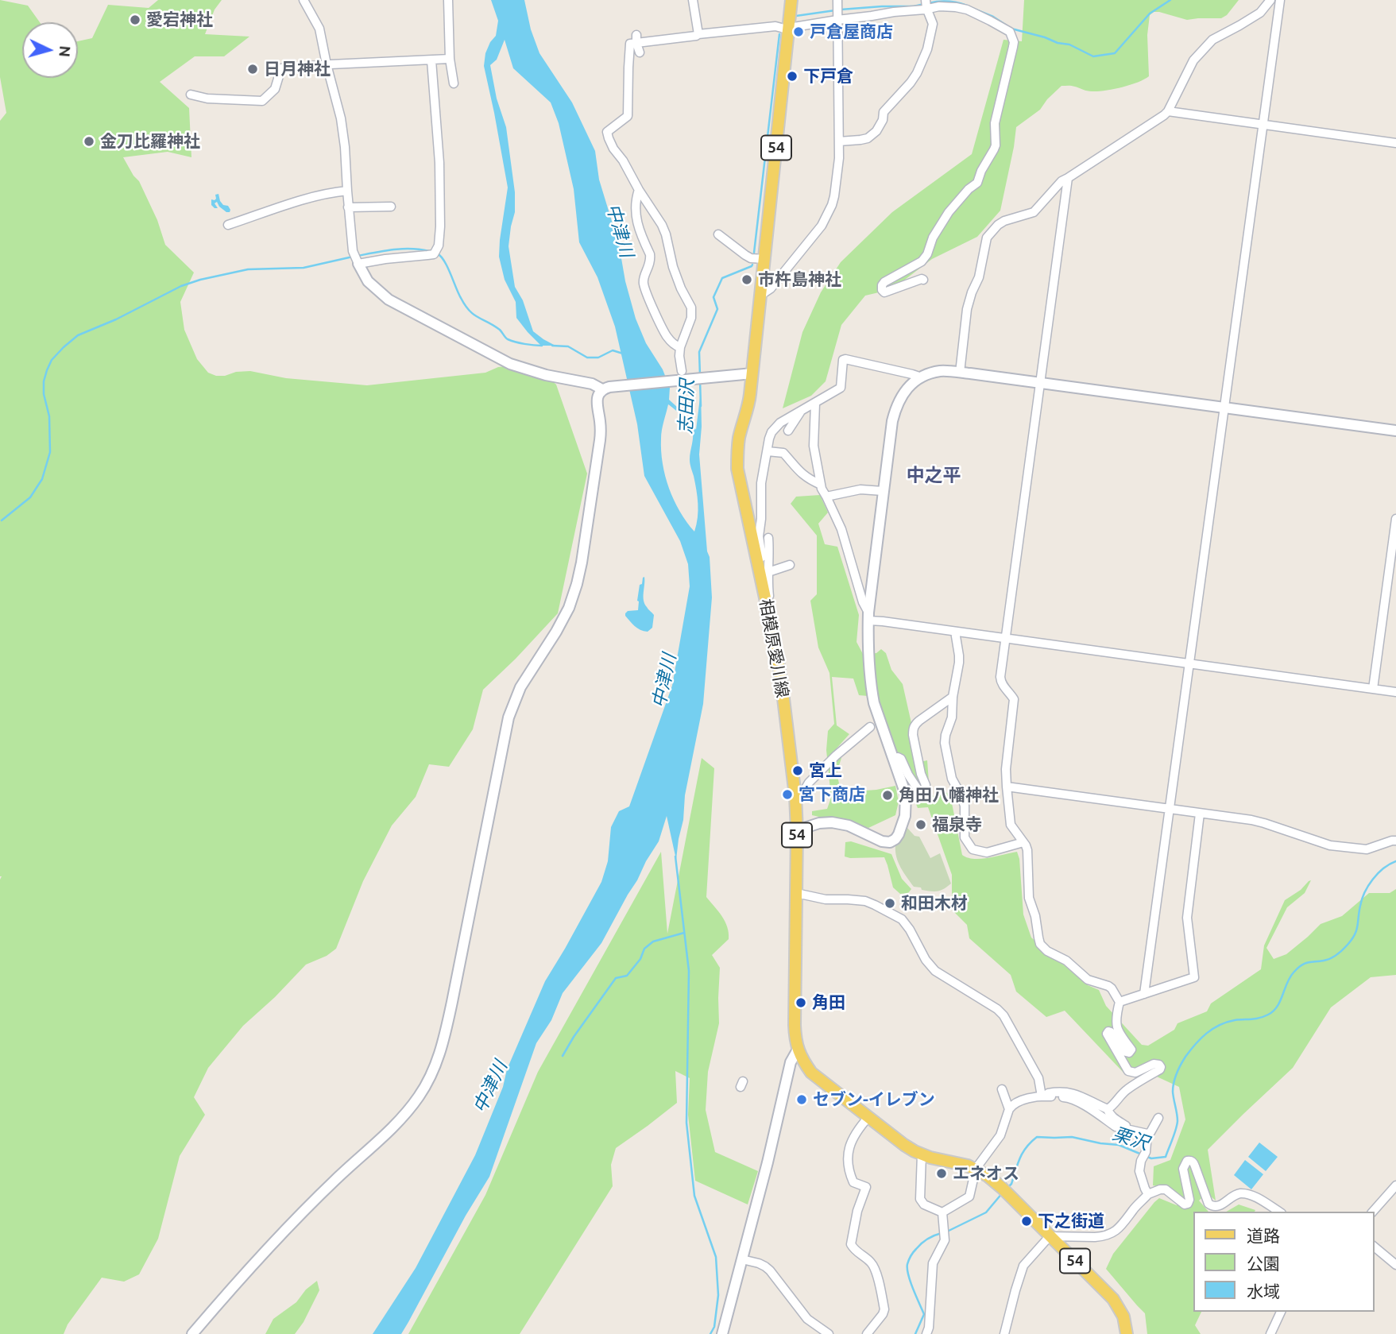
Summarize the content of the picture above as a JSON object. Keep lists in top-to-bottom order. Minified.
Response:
{"streets":{"main road":["54","相模原愛川線"]},"districts":["中之平"],"water":["中津川","志田沢","栗沢"],"places":["愛宕神社","戸倉屋商店","日月神社","下戸倉","金刀比羅神社","市杵島神社","宮上","宮下商店","角田八幡神社","福泉寺","和田木材","角田","セブン-イレブン","エネオス","下之街道"],"legend":["道路","公園","水域"],"north":"right"}
